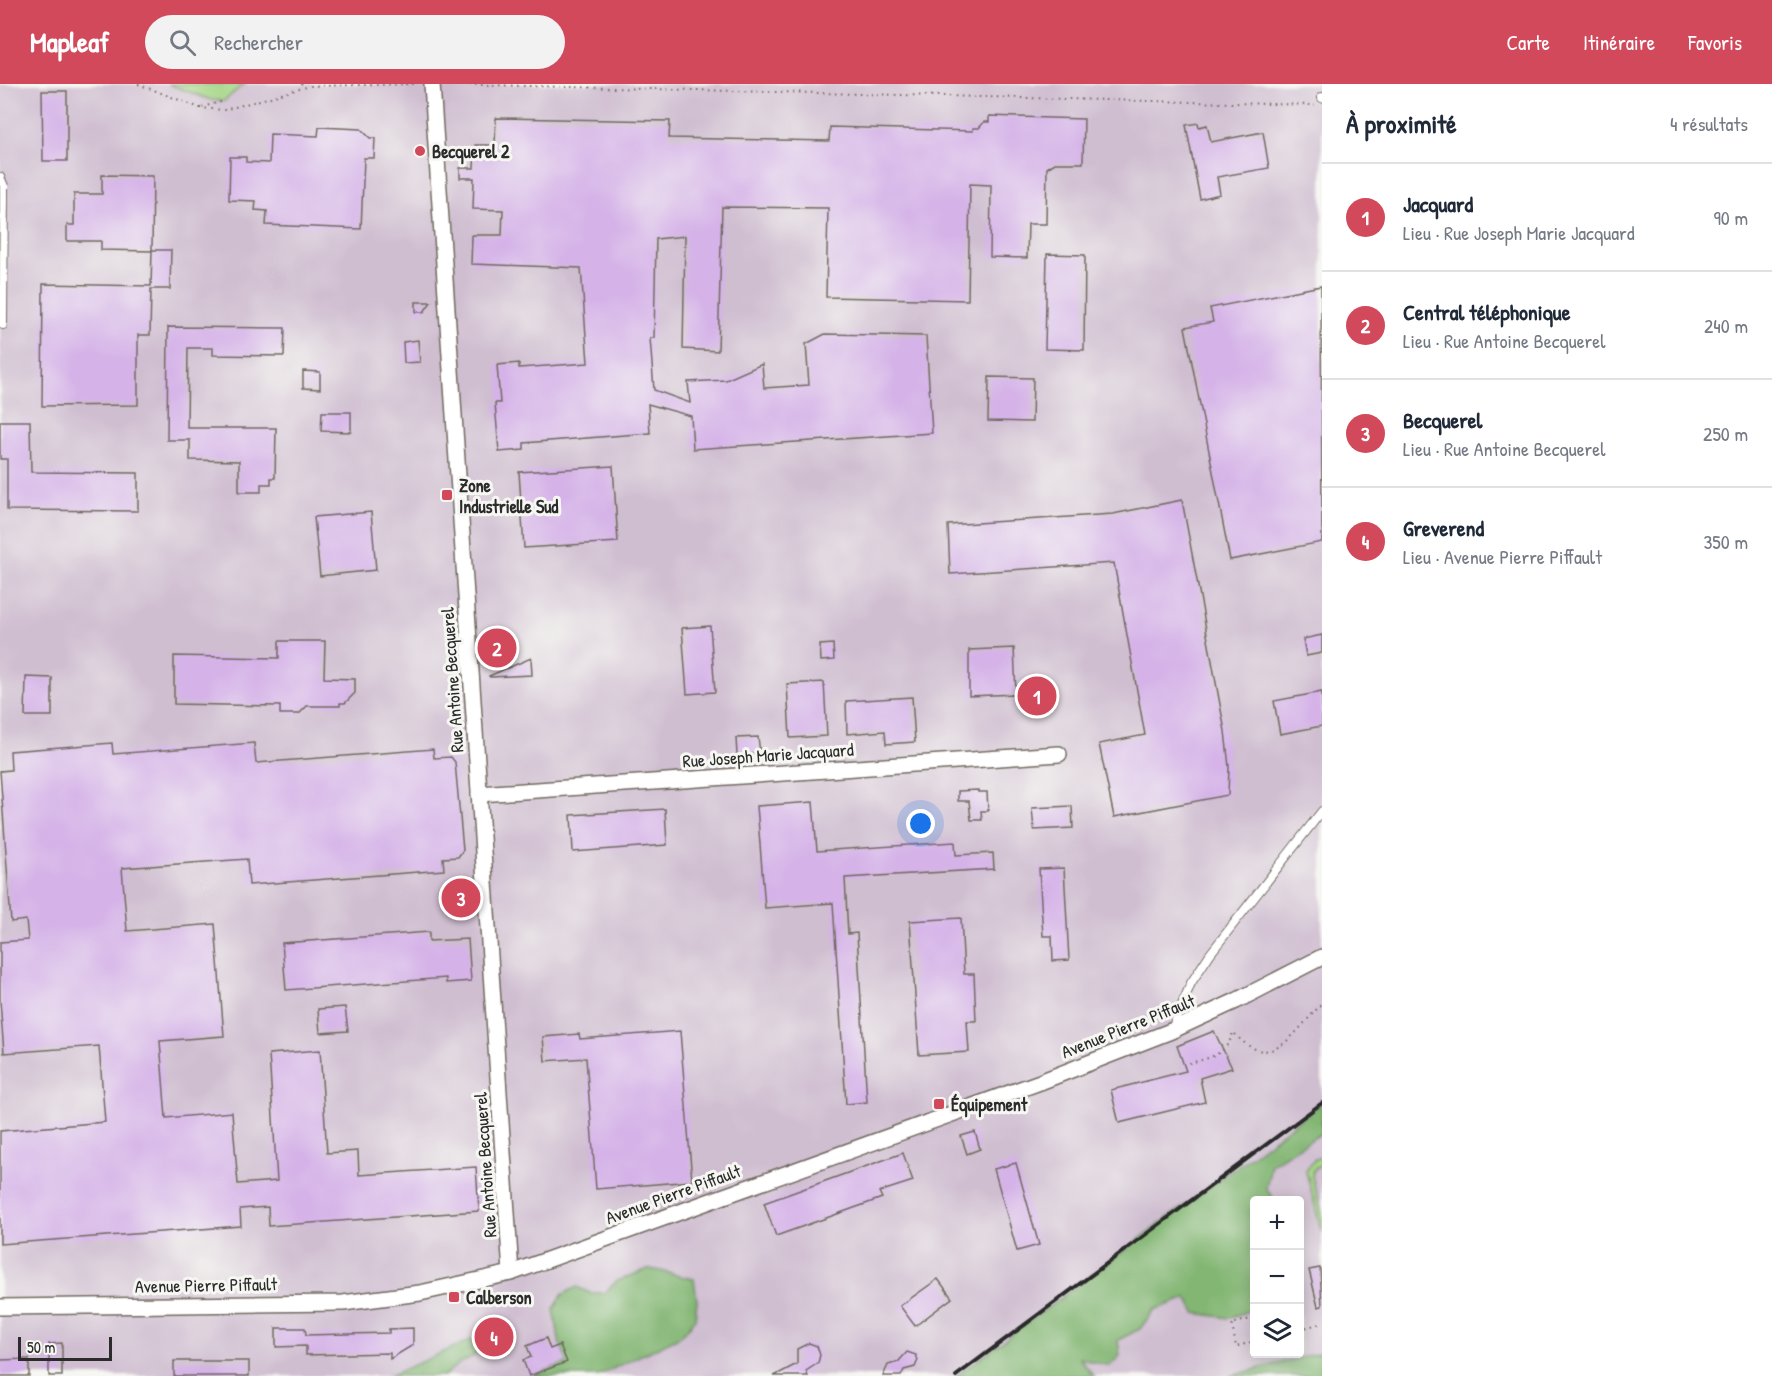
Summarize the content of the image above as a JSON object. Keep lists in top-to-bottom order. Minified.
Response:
{"streets":{"street":["Rue Antoine Becquerel","Rue Joseph Marie Jacquard","Avenue Pierre Piffault"]},"crossings":[["Rue Antoine Becquerel","Rue Joseph Marie Jacquard"],["Rue Antoine Becquerel","Avenue Pierre Piffault"]],"places":{"other":["Becquerel 2"],"transit":["Zone Industrielle Sud","Équipement","Calberson"]},"scale_bar":"50 m","page":{"header":"Mapleaf","search":"Rechercher","nav":["Carte","Itinéraire","Favoris"],"heading":["À proximité","4 résultats"],"list":[{"mark":"1","name":"Jacquard","note":"Lieu · Rue Joseph Marie Jacquard","value":"90 m"},{"mark":"2","name":"Central téléphonique","note":"Lieu · Rue Antoine Becquerel","value":"240 m"},{"mark":"3","name":"Becquerel","note":"Lieu · Rue Antoine Becquerel","value":"250 m"},{"mark":"4","name":"Greverend","note":"Lieu · Avenue Pierre Piffault","value":"350 m"}],"pins":["2","1","3","4"],"map_buttons":["+","−"],"scale":"50 m"}}
